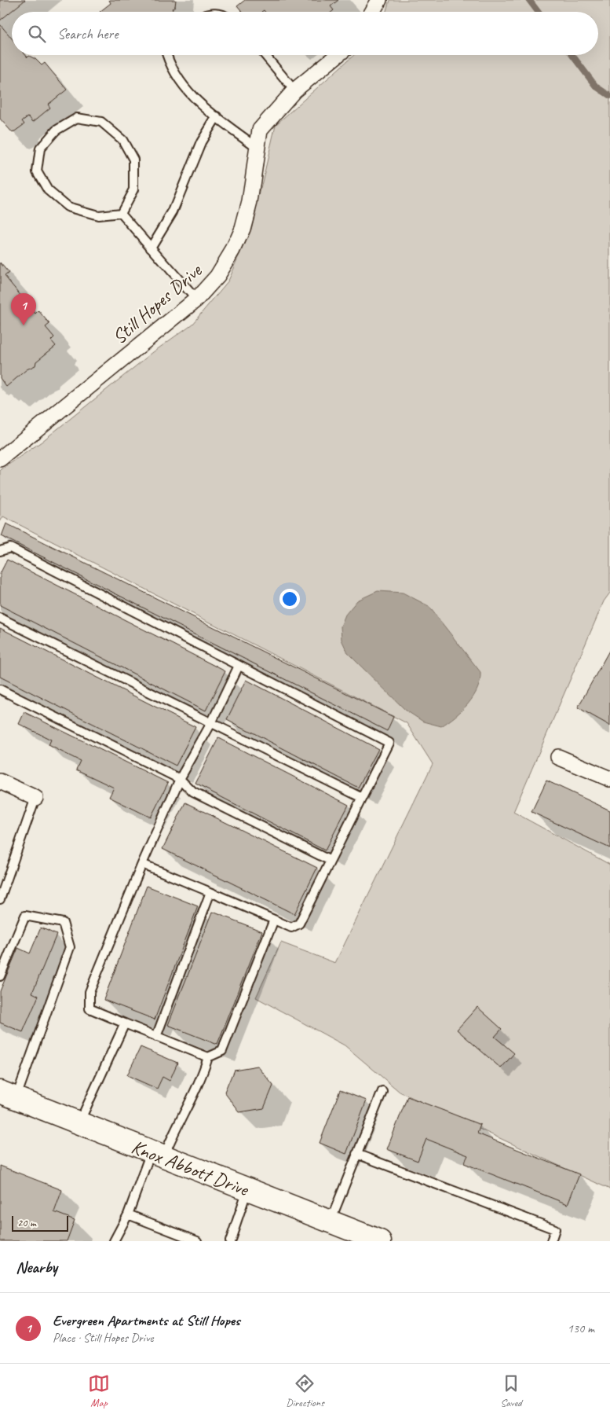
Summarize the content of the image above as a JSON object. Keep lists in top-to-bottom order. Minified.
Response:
{"streets":{"main road":["Knox Abbott Drive"],"street":["Still Hopes Drive"]},"scale_bar":"20 m","page":{"search":"Search here","pins":"1","scale":"20 m","heading":"Nearby","list":[{"mark":"1","name":"Evergreen Apartments at Still Hopes","note":"Place · Still Hopes Drive","value":"130 m"}],"nav":["Map","Directions","Saved"]}}
